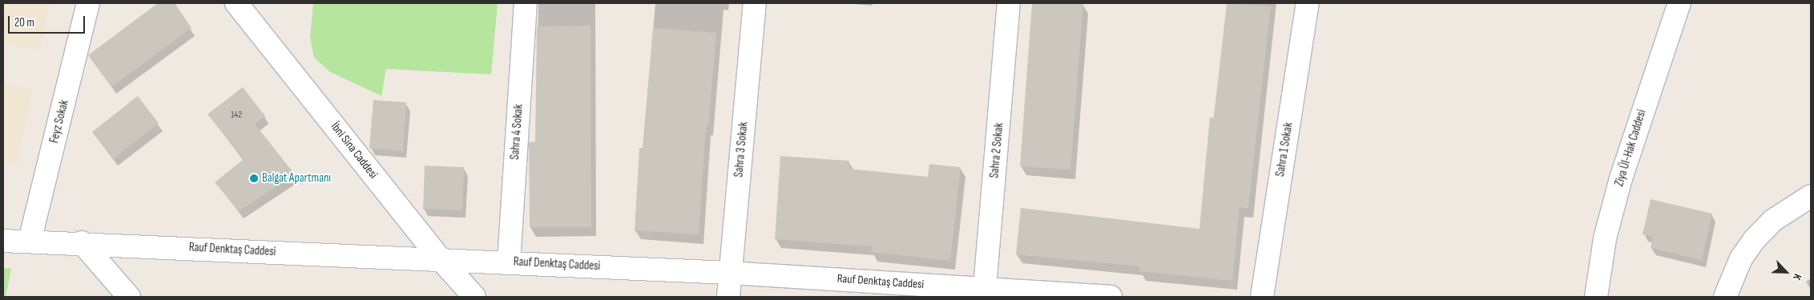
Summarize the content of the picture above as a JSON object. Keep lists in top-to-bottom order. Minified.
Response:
{"streets":{"street":["Feyz Sokak","Sahra 4 Sokak","Ziya Ül-Hak Caddesi","Sahra 3 Sokak","Sahra 1 Sokak","İbni Sina Caddesi","Sahra 2 Sokak","Rauf Denktaş Caddesi"]},"crossings":[["Feyz Sokak","Rauf Denktaş Caddesi"],["Sahra 4 Sokak","Rauf Denktaş Caddesi"],["Sahra 3 Sokak","Rauf Denktaş Caddesi"],["İbni Sina Caddesi","Rauf Denktaş Caddesi"],["Sahra 2 Sokak","Rauf Denktaş Caddesi"]],"places":["Balgat Apartmanı"],"house_numbers":["142"],"scale_bar":"20 m","north":"bottom right"}
